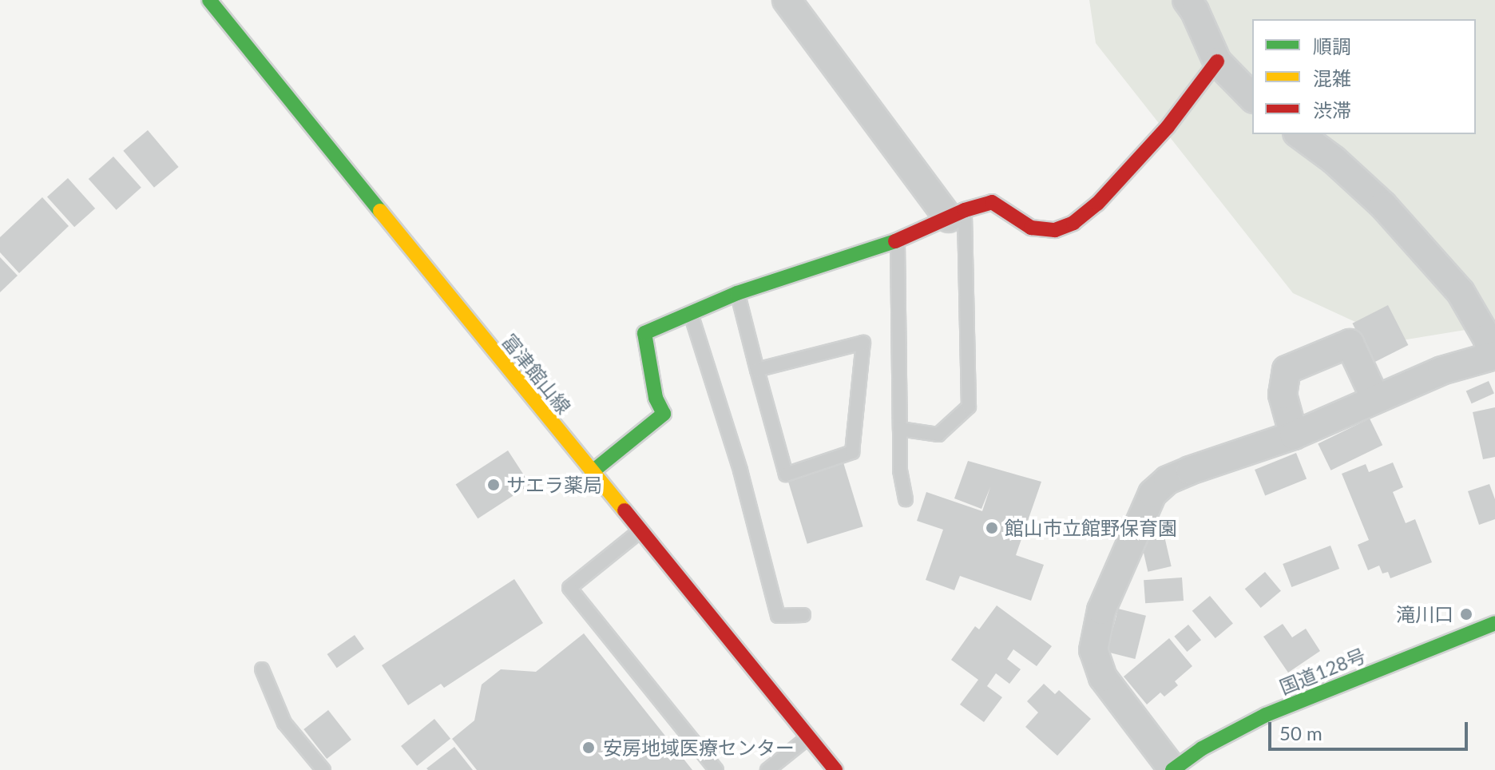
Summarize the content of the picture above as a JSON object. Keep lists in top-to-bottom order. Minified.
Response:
{"streets":{"main road":["富津館山線","国道128号"]},"places":["サエラ薬局","館山市立館野保育園","滝川口","安房地域医療センター"],"legend":["順調","混雑","渋滞"],"scale_bar":"50 m"}
